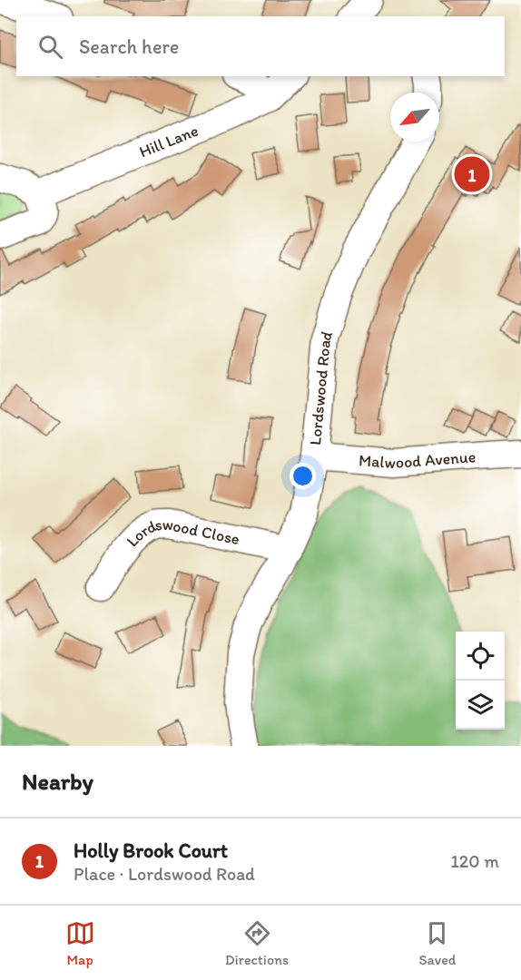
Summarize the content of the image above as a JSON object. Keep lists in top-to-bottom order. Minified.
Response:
{"streets":{"street":["Hill Lane","Lordswood Road","Malwood Avenue","Lordswood Close"]},"crossings":[["Lordswood Road","Malwood Avenue"],["Lordswood Road","Lordswood Close"]],"north":"bottom left","page":{"search":"Search here","pins":"1","heading":"Nearby","list":[{"mark":"1","name":"Holly Brook Court","note":"Place · Lordswood Road","value":"120 m"}],"nav":["Map","Directions","Saved"]}}
